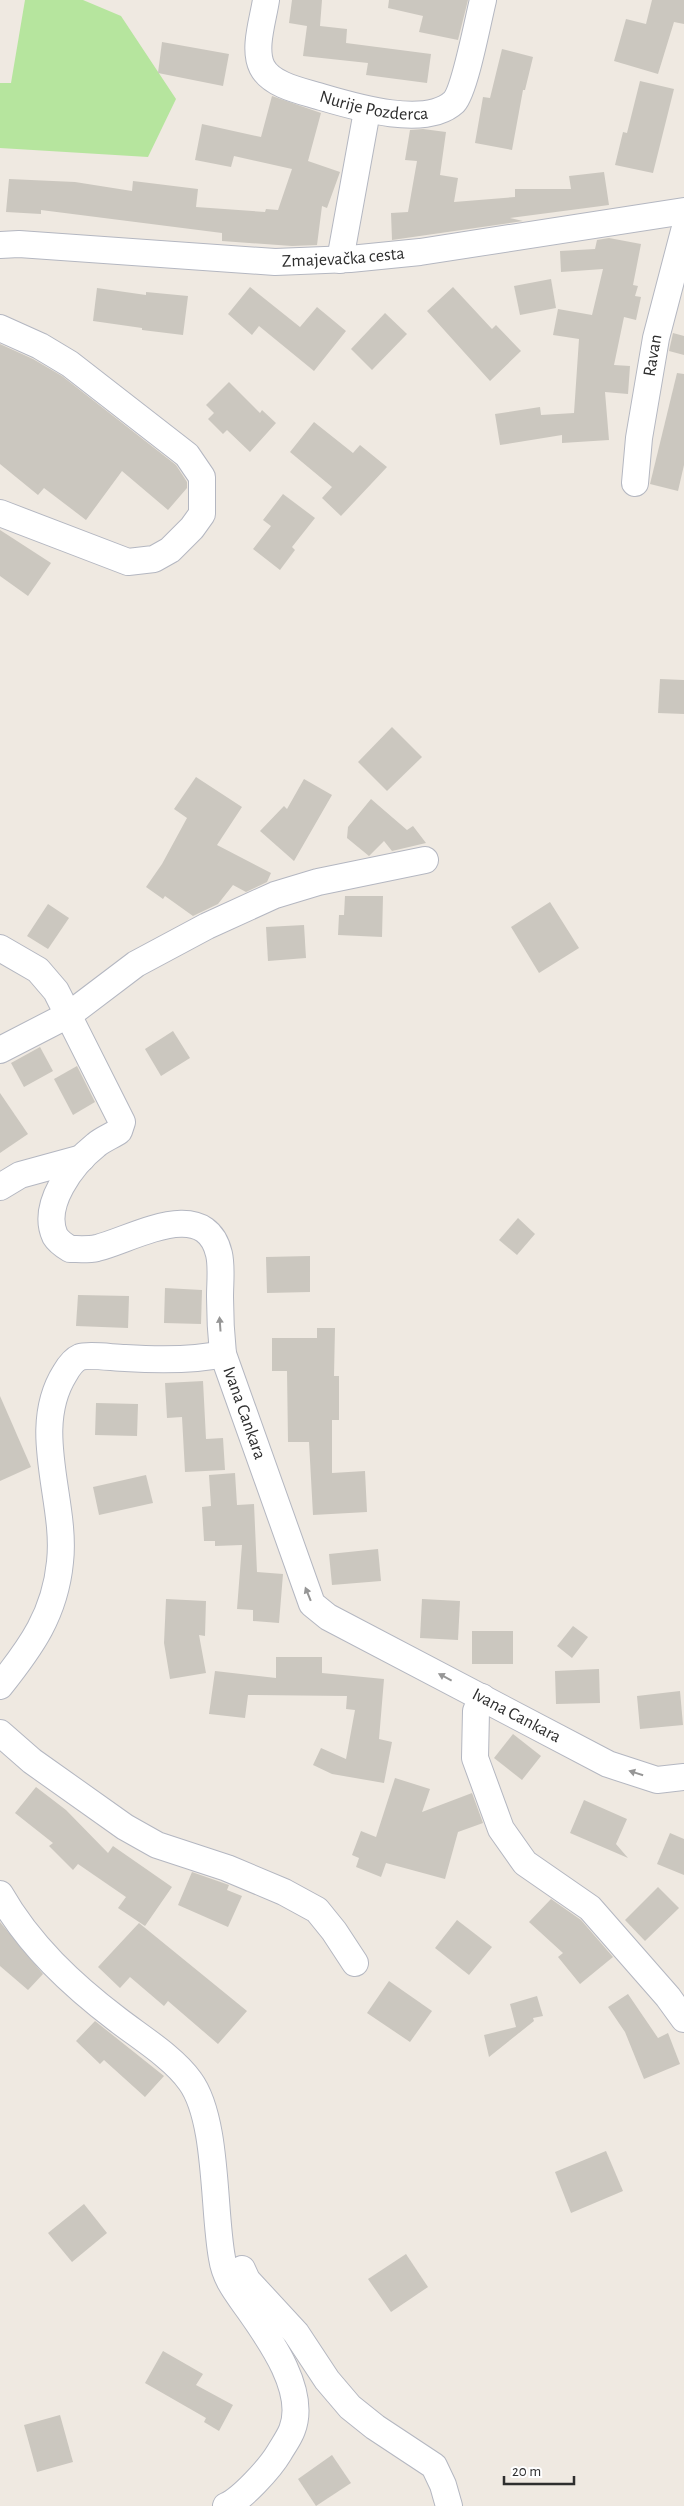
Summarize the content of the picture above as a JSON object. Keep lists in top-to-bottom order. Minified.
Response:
{"streets":{"street":["Nurije Pozderca","Zmajevačka cesta","Ravan","Ivana Cankara"]},"scale_bar":"20 m"}
